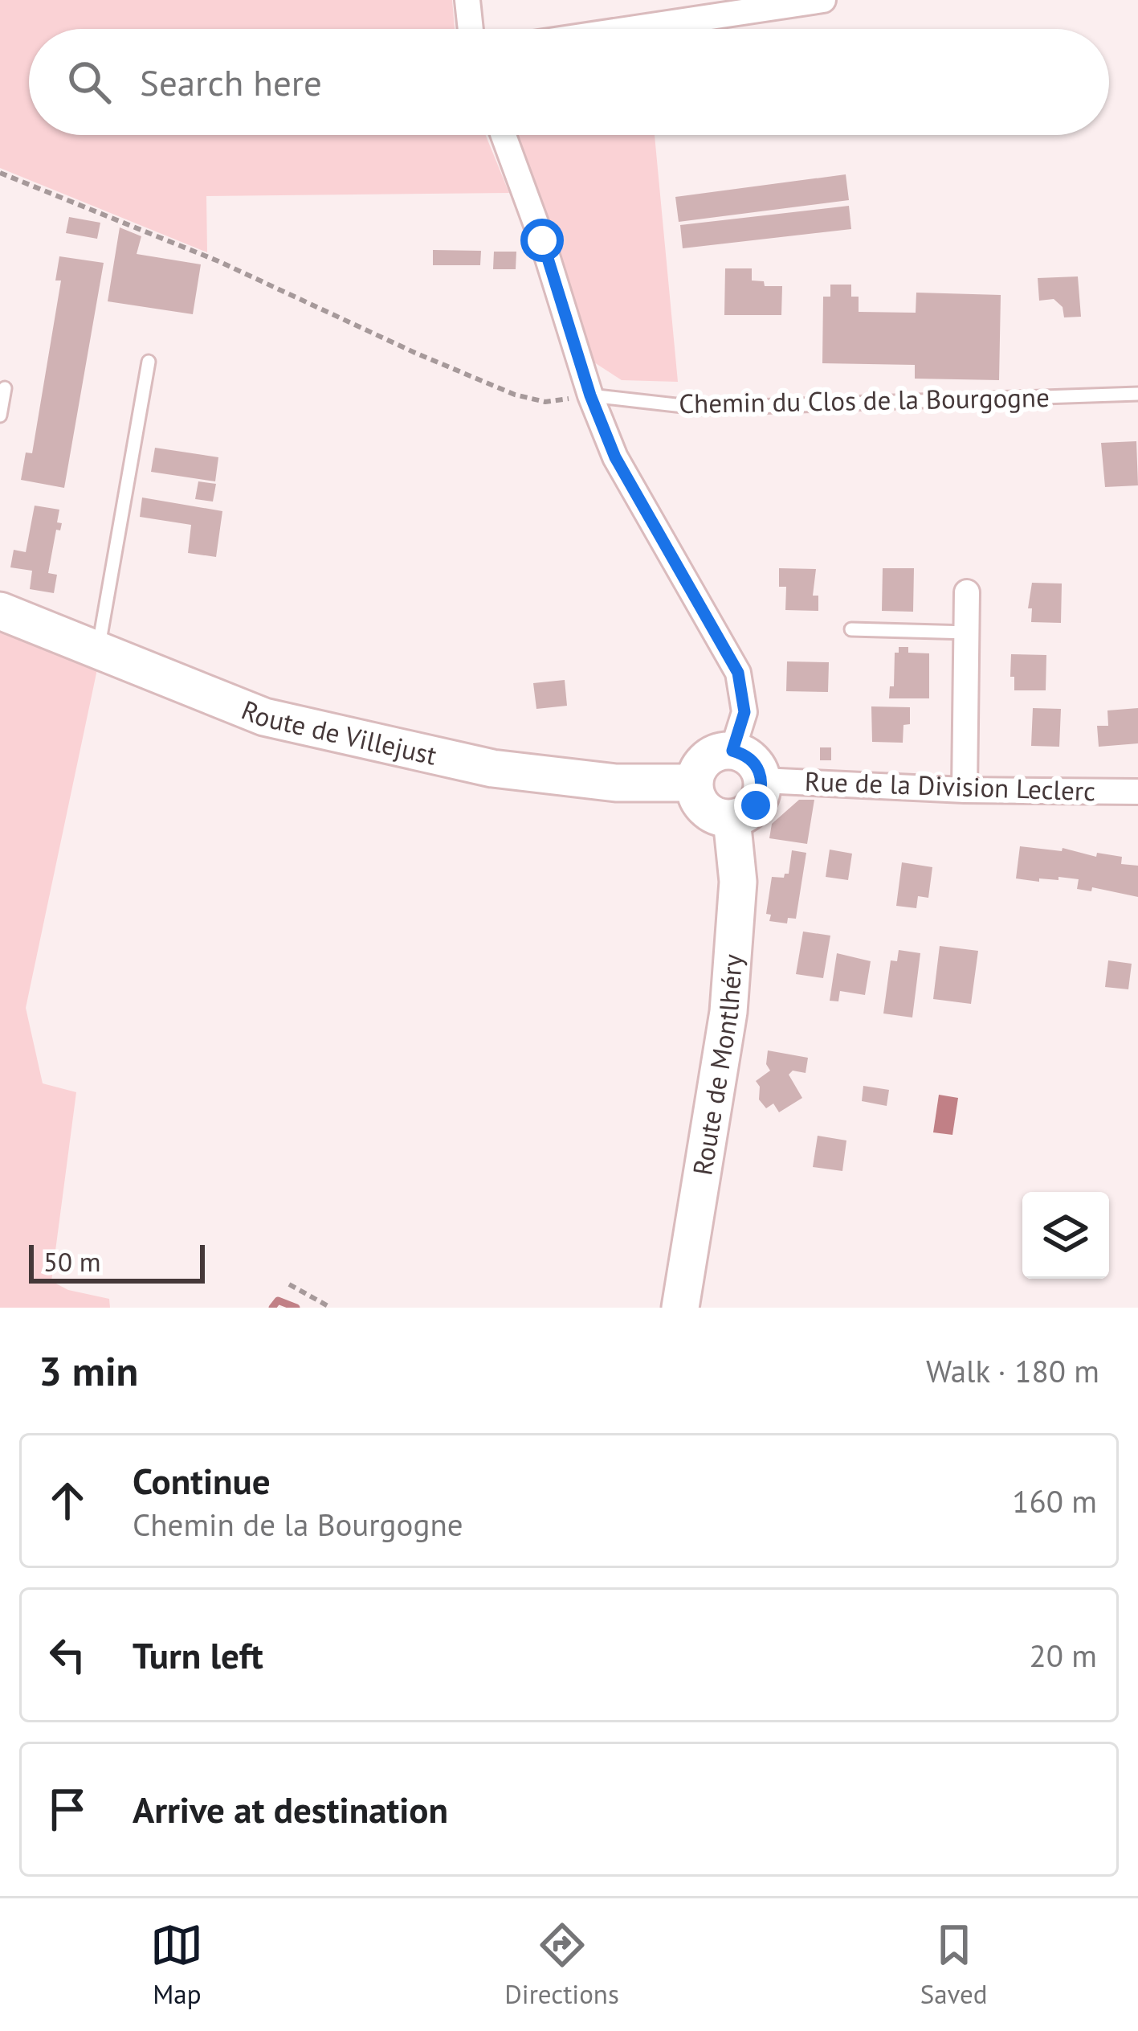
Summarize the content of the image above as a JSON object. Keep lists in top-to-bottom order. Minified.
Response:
{"streets":{"main road":["Route de Villejust","Route de Montlhéry"],"street":["Rue de la Division Leclerc"],"lane":["Chemin du Clos de la Bourgogne"]},"crossings":[["Route de Villejust","Rue de la Division Leclerc"],["Route de Villejust","Route de Montlhéry"],["Rue de la Division Leclerc","Route de Montlhéry"]],"scale_bar":"50 m","page":{"search":"Search here","scale":"50 m","heading":["3 min","Walk · 180 m"],"list":[["Continue","Chemin de la Bourgogne","160 m"],["Turn left","20 m"],"Arrive at destination"],"nav":["Map","Directions","Saved"]}}
